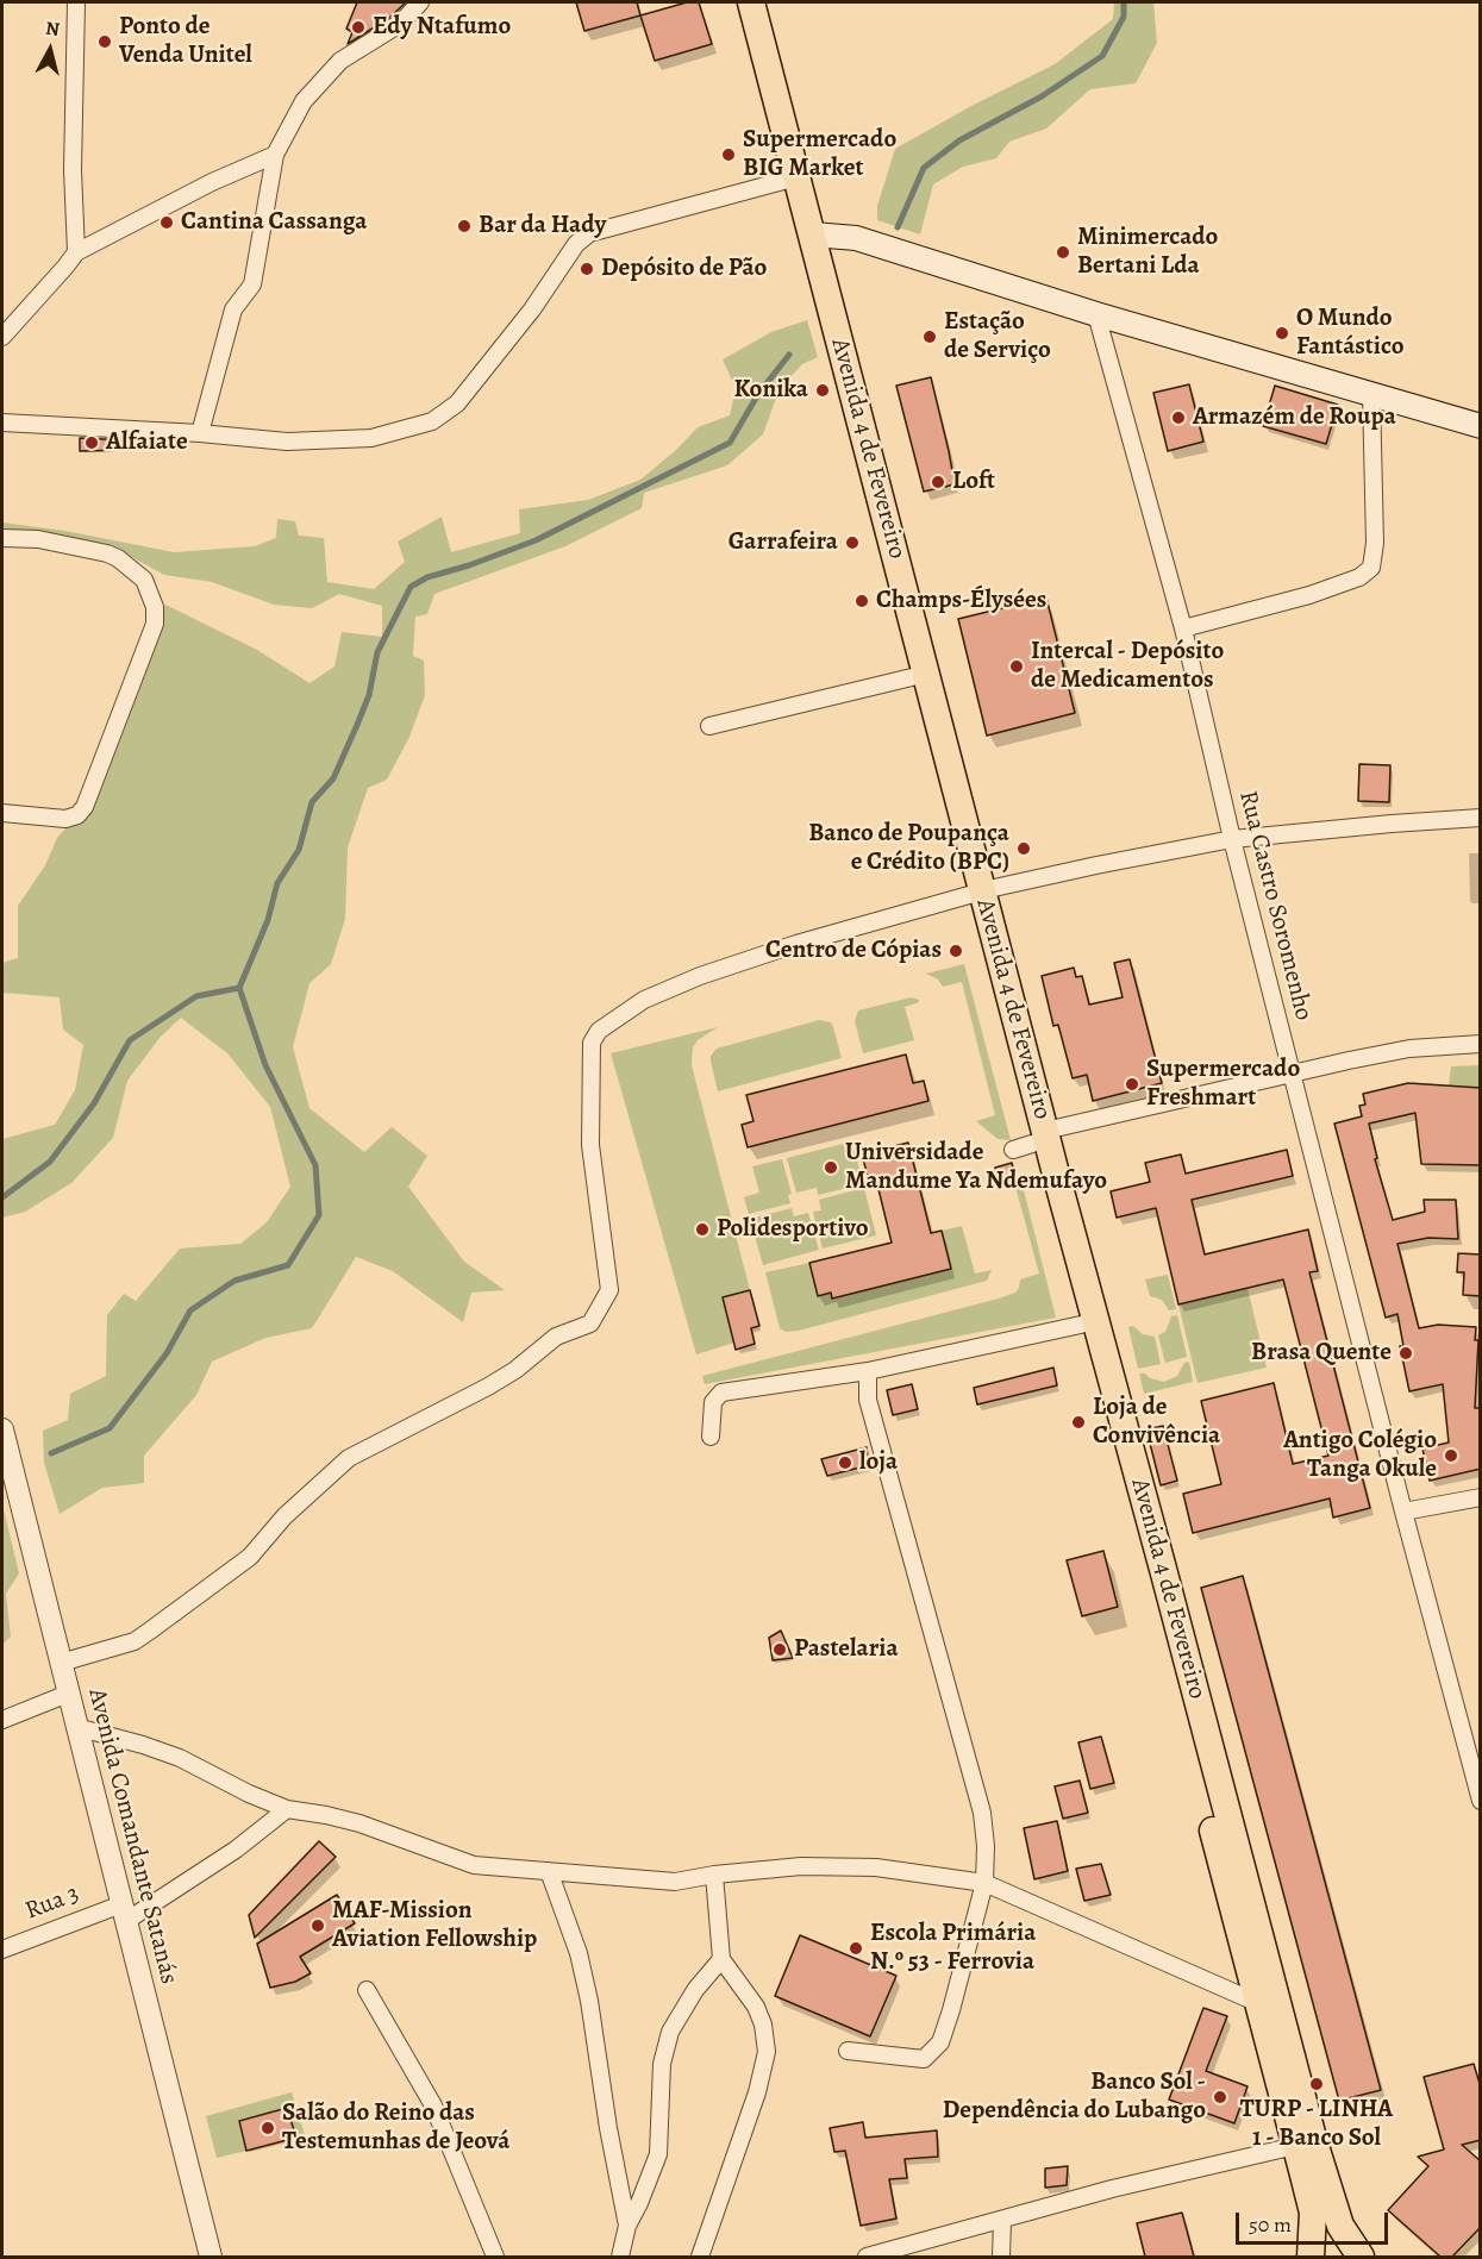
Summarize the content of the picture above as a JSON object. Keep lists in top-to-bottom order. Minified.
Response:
{"streets":{"main road":["Avenida 4 de Fevereiro"],"street":["Rua Castro Soromenho","Avenida Comandante Satanás","Rua 3"]},"crossings":[["Avenida Comandante Satanás","Rua 3"]],"places":["Edy Ntafumo","Ponto de Venda Unitel","Supermercado BIG Market","Cantina Cassanga","Bar da Hady","Minimercado Bertani Lda","Depósito de Pão","O Mundo Fantástico","Estação de Serviço","Konika","Armazém de Roupa","Alfaiate","Loft","Garrafeira","Champs-Élysées","Intercal - Depósito de Medicamentos","Banco de Poupança e Crédito (BPC)","Centro de Cópias","Supermercado Freshmart","Universidade Mandume Ya Ndemufayo","Polidesportivo","Brasa Quente","Loja de Convivência","Antigo Colégio Tanga Okule","loja","Pastelaria","MAF-Mission Aviation Fellowship","Escola Primária N.º 53 - Ferrovia","TURP - LINHA 1 - Banco Sol","Banco Sol - Dependência do Lubango","Salão do Reino das Testemunhas de Jeová"],"scale_bar":"50 m","north":"top"}
